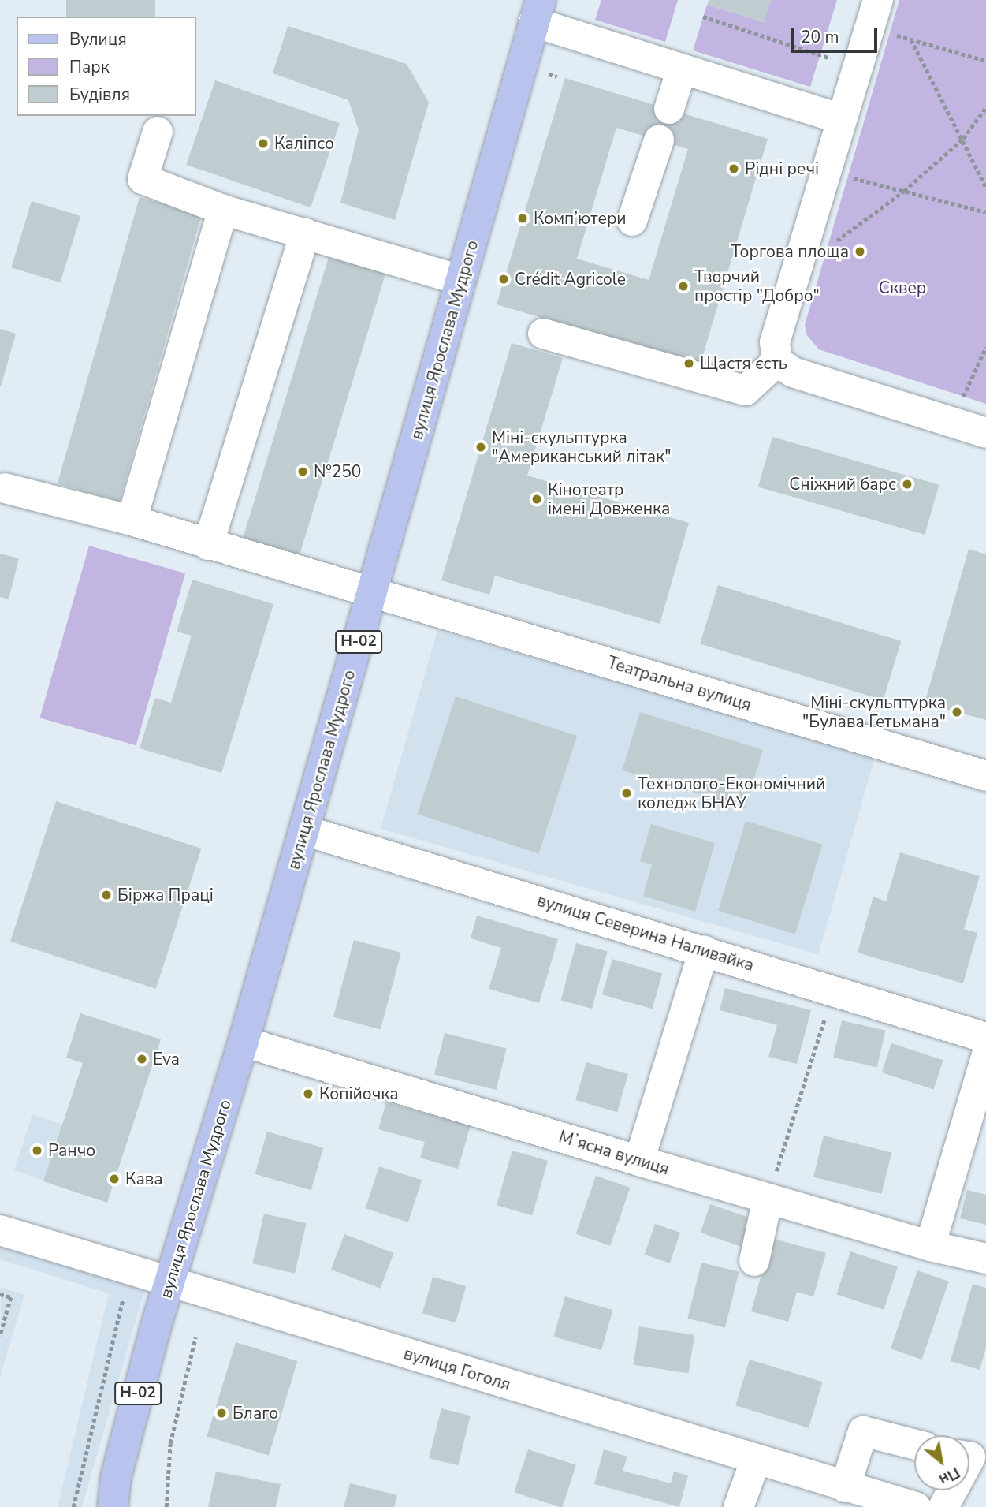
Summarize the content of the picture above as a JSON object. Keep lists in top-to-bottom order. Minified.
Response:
{"streets":{"main road":["вулиця Ярослава Мудрого","Н-02"],"street":["Театральна вулиця","вулиця Северина Наливайка","Мʼясна вулиця","вулиця Гоголя"]},"crossings":[["вулиця Ярослава Мудрого","Театральна вулиця"],["вулиця Ярослава Мудрого","вулиця Северина Наливайка"],["вулиця Ярослава Мудрого","Мʼясна вулиця"],["вулиця Ярослава Мудрого","вулиця Гоголя"]],"parks":["Сквер"],"places":["Каліпсо","Рідні речі","Комп’ютери","Торгова площа","Crédit Agricole","Творчий простір \"Добро\"","Щастя єсть","Міні-скульптурка \"Американський літак\"","№250","Сніжний барс","Кінотеатр імені Довженка","Міні-скульптурка \"Булава Гетьмана\"","Технолого-Економічний коледж БНАУ","Біржа Праці","Eva","Копійочка","Ранчо","Кава","Благо"],"legend":["Вулиця","Парк","Будівля"],"scale_bar":"20 m","north":"bottom right"}
